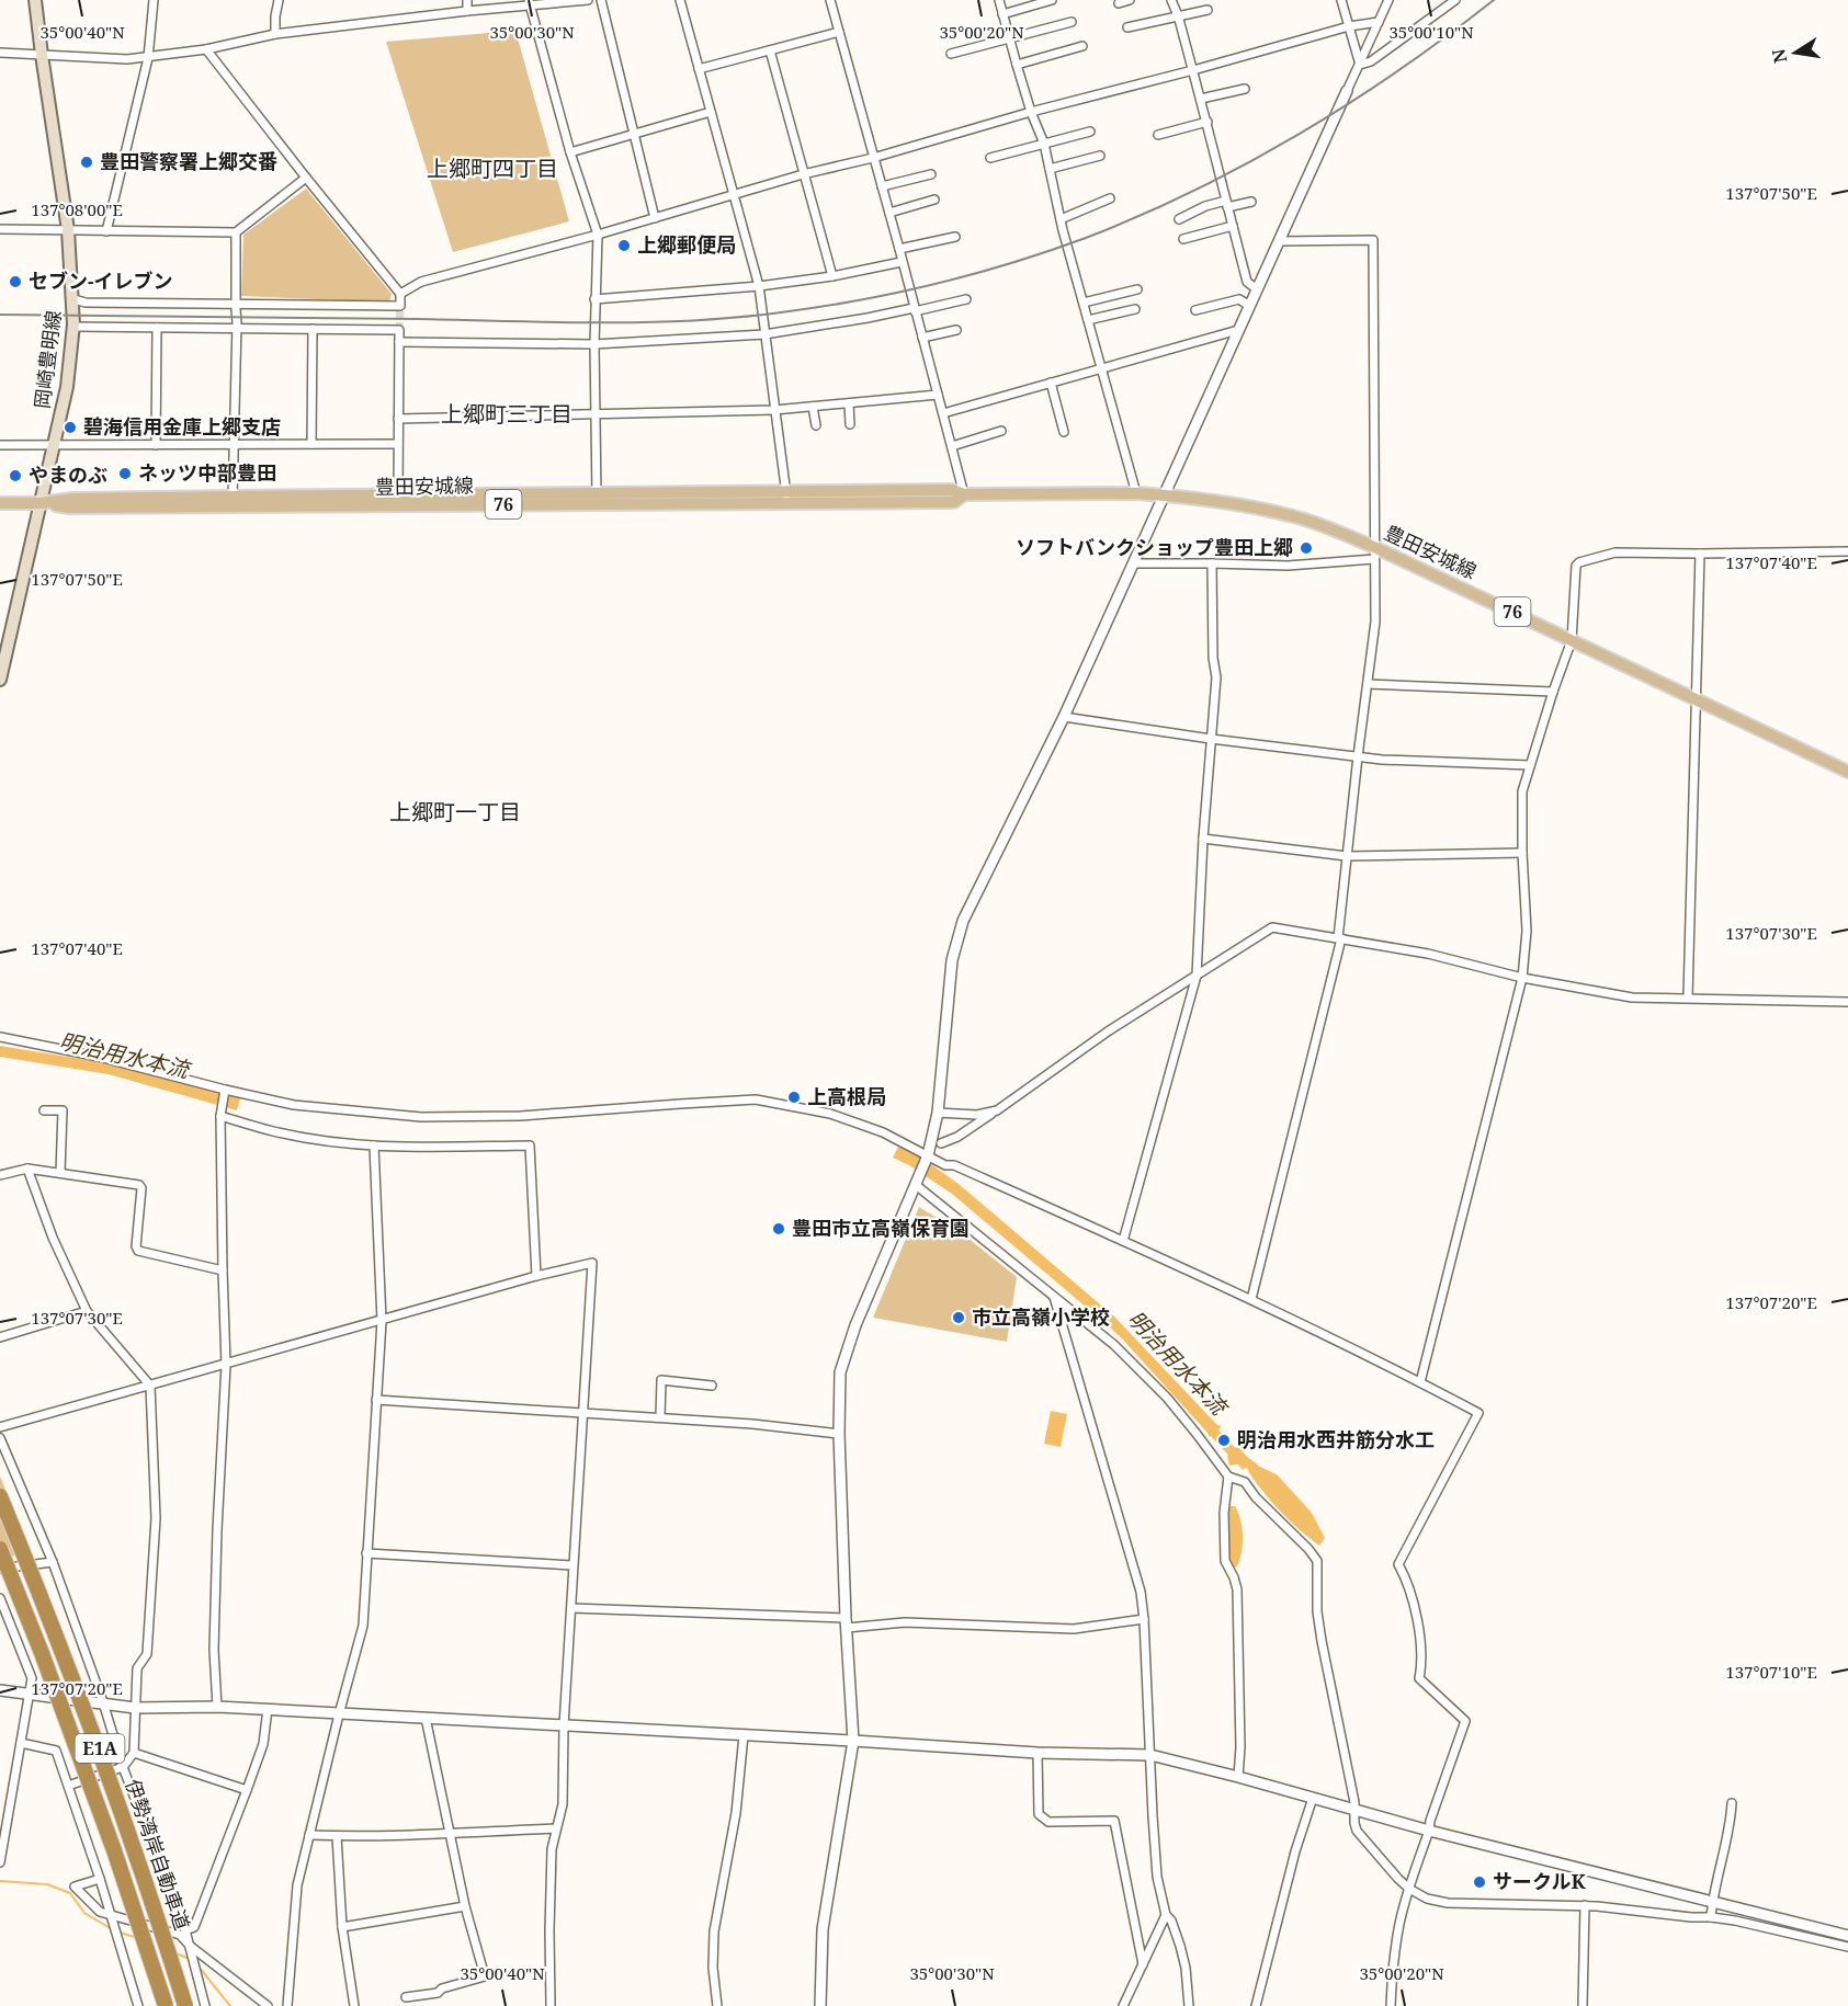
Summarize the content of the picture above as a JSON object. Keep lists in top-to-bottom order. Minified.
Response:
{"streets":{"highway":["E1A","伊勢湾岸自動車道"],"main road":["岡崎豊明線","豊田安城線","76"]},"crossings":[["岡崎豊明線","豊田安城線"]],"districts":["上郷町四丁目","上郷町三丁目","上郷町一丁目"],"water":["明治用水本流"],"places":["豊田警察署上郷交番","上郷郵便局","セブン-イレブン","碧海信用金庫上郷支店","ネッツ中部豊田","やまのぶ","ソフトバンクショップ豊田上郷","上高根局","豊田市立高嶺保育園","市立高嶺小学校","明治用水西井筋分水工","サークルK"],"north":"left","coordinates":["35°00'40\"N","35°00'30\"N","35°00'20\"N","35°00'10\"N","137°07'50\"E","137°08'00\"E","137°07'40\"E","137°07'30\"E","137°07'20\"E","137°07'10\"E"]}
